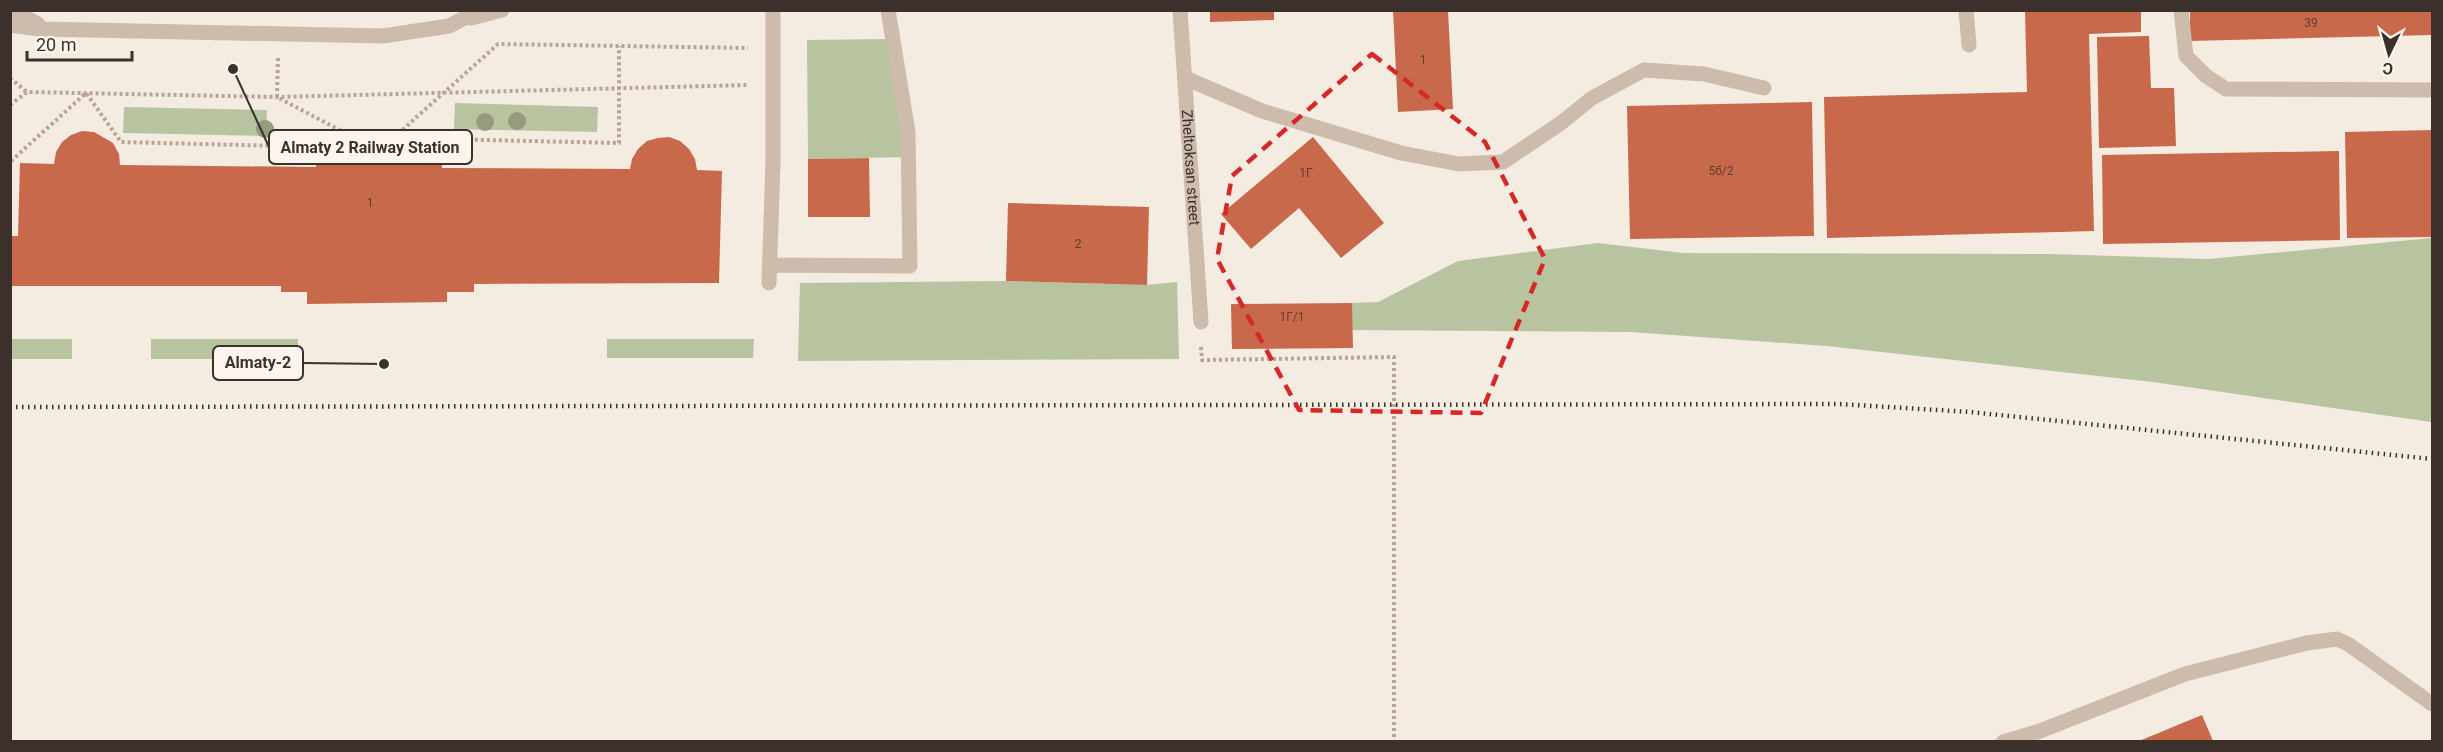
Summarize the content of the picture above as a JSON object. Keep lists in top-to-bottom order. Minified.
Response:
{"streets":{"street":["Zheltoksan street"]},"places":["Almaty 2 Railway Station","Almaty-2"],"house_numbers":["39","1","5б/2","1Г","1","2","1Г/1"],"scale_bar":"20 m","north":"bottom"}
